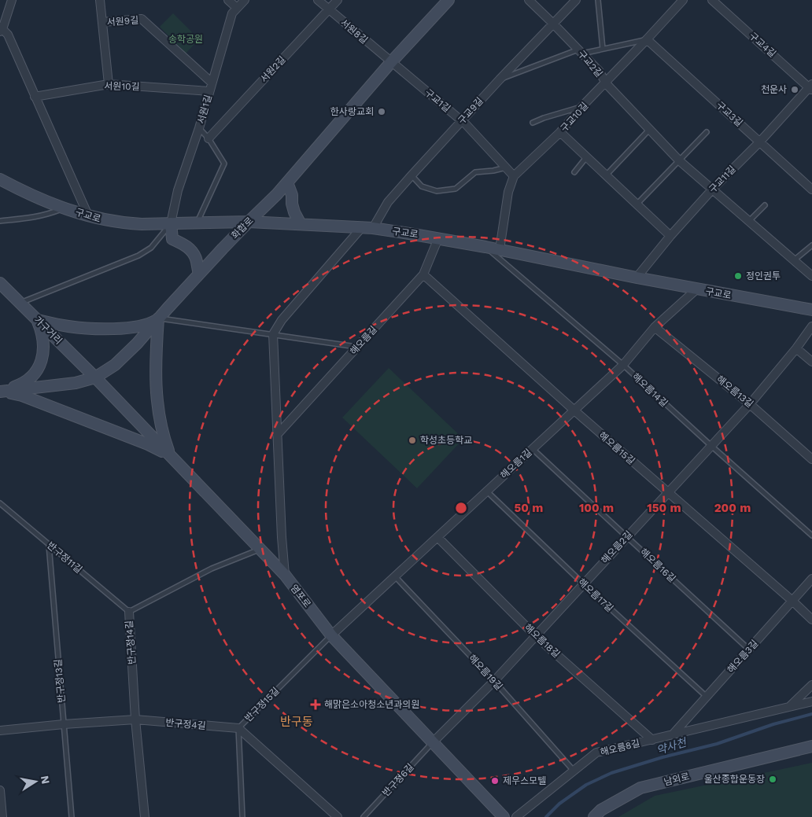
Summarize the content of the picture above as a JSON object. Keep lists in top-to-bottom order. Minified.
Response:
{"streets":{"main road":["구교로","화합로","가구거리","염포로","남외로"],"street":["서원9길","서원8길","구교4길","구교2길","서원2길","서원10길","구교1길","서원1길","구교9길","구교3길","구교10길","구교11길","해오름길","해오름13길","해오름15길","해오름1길","해오름2길","해오름18길","반구정14길","해오름3길","반구정4길","해오름8길"],"lane":["해오름14길","반구정11길","해오름16길","해오름17길","해오름19길","반구정13길","반구정15길","반구정6길"]},"crossings":[["서원9길","서원1길"],["서원8길","서원2길"],["서원8길","구교1길"],["서원8길","화합로"],["구교4길","구교11길"],["구교2길","구교9길"],["구교2길","구교10길"],["구교2길","구교11길"],["서원10길","서원1길"],["구교1길","구교9길"],["구교1길","구교10길"],["구교1길","화합로"],["서원1길","구교로"],["구교9길","구교로"],["구교3길","구교10길"],["구교3길","구교11길"],["구교10길","구교로"],["구교11길","구교로"],["구교로","화합로"],["구교로","해오름길"],["구교로","해오름14길"],["구교로","해오름1길"],["화합로","가구거리"],["화합로","염포로"],["가구거리","염포로"],["해오름길","해오름15길"],["해오름14길","해오름1길"],["해오름14길","해오름2길"],["해오름13길","해오름1길"],["해오름13길","해오름2길"],["해오름15길","해오름1길"],["해오름15길","해오름2길"],["해오름15길","해오름3길"],["해오름1길","해오름16길"],["해오름1길","해오름17길"],["해오름1길","염포로"],["해오름1길","해오름18길"],["해오름1길","해오름19길"],["해오름1길","반구정15길"],["해오름2길","해오름16길"],["해오름2길","해오름17길"],["해오름2길","염포로"],["해오름2길","해오름18길"],["해오름2길","해오름19길"],["해오름2길","반구정6길"],["반구정11길","반구정14길"],["반구정11길","반구정13길"],["해오름16길","해오름3길"],["해오름17길","해오름3길"],["염포로","반구정14길"],["염포로","반구정15길"],["염포로","반구정6길"],["해오름18길","해오름8길"],["반구정14길","반구정4길"],["해오름3길","해오름8길"],["해오름19길","해오름8길"],["반구정13길","반구정4길"],["반구정15길","반구정4길"]],"districts":["반구동"],"water":["약사천"],"parks":["송학공원"],"places":{"other":["천운사","한사랑교회","정인권투","학성초등학교","울산종합운동장","제우스모텔"],"health":["해맑은소아청소년과의원"]},"north":"right","rings":["50 m","100 m","150 m","200 m"]}
